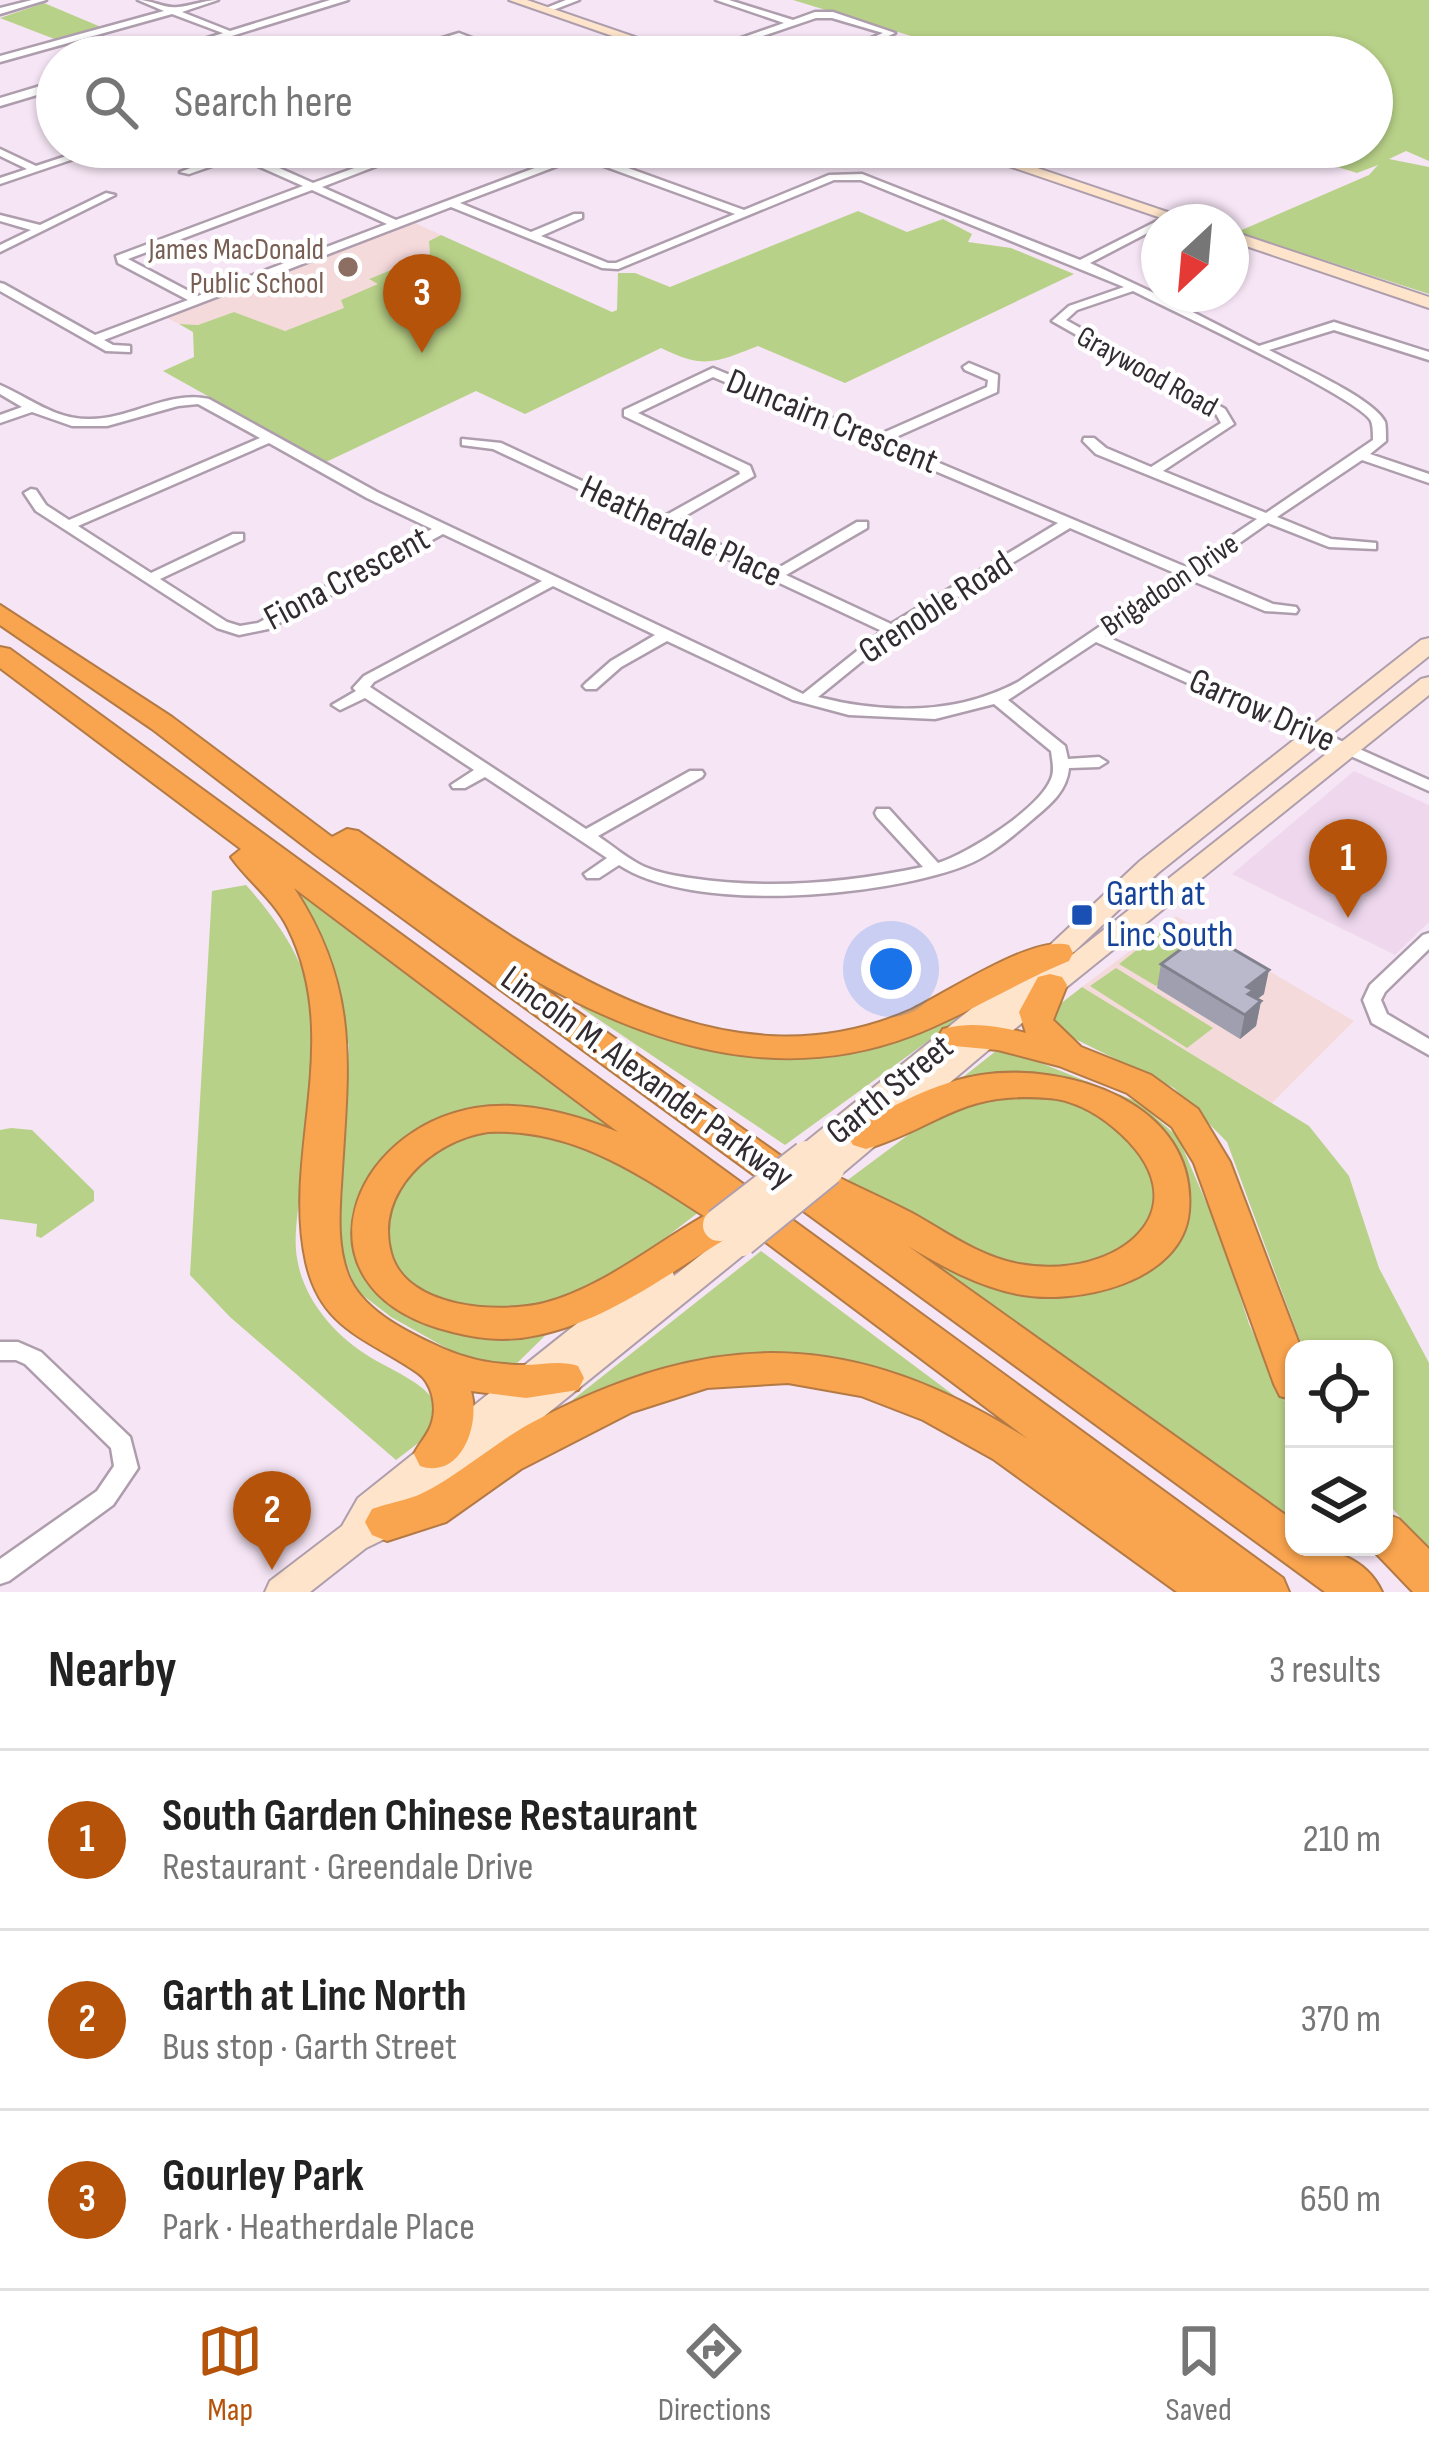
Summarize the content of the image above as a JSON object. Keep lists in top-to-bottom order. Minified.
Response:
{"streets":{"highway":["Lincoln M. Alexander Parkway"],"main road":["Garth Street"],"street":["Graywood Road","Duncairn Crescent","Heatherdale Place","Fiona Crescent","Brigadoon Drive","Grenoble Road","Garrow Drive"]},"crossings":[["Duncairn Crescent","Heatherdale Place"],["Duncairn Crescent","Brigadoon Drive"],["Duncairn Crescent","Grenoble Road"],["Heatherdale Place","Grenoble Road"],["Fiona Crescent","Brigadoon Drive"],["Brigadoon Drive","Grenoble Road"],["Brigadoon Drive","Garrow Drive"],["Garrow Drive","Garth Street"]],"places":{"other":["James MacDonald Public School"],"transit":["Garth at Linc South"]},"north":"bottom left","page":{"search":"Search here","pins":["3","1","2"],"heading":["Nearby","3 results"],"list":[{"mark":"1","name":"South Garden Chinese Restaurant","note":"Restaurant · Greendale Drive","value":"210 m"},{"mark":"2","name":"Garth at Linc North","note":"Bus stop · Garth Street","value":"370 m"},{"mark":"3","name":"Gourley Park","note":"Park · Heatherdale Place","value":"650 m"}],"nav":["Map","Directions","Saved"]}}
